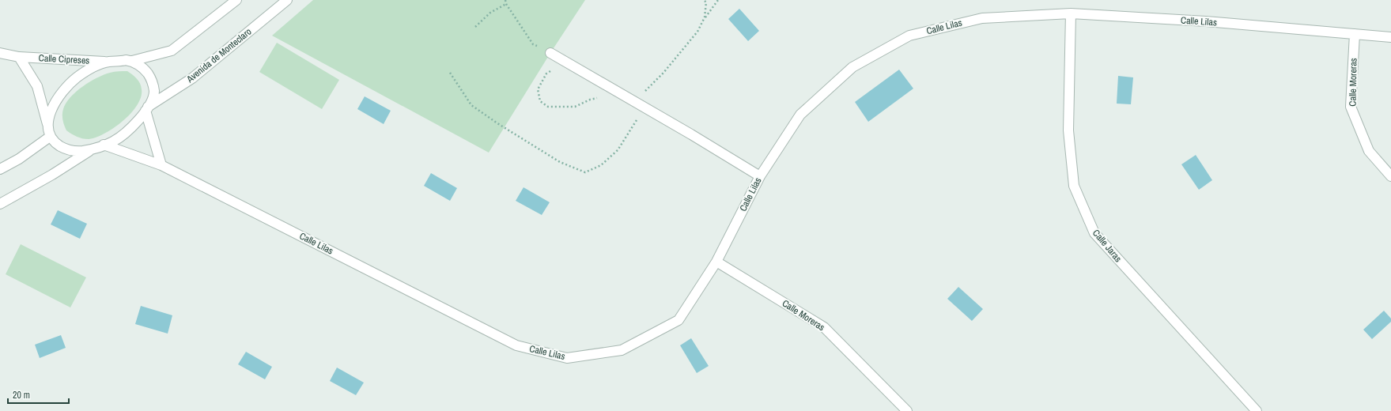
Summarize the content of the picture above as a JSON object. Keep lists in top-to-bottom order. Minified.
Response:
{"streets":{"street":["Calle Lilas","Avenida de Monteclaro","Calle Cipreses","Calle Moreras","Calle Jaras"]},"crossings":[["Calle Lilas","Avenida de Monteclaro"],["Calle Lilas","Calle Cipreses"],["Calle Lilas","Calle Moreras"],["Calle Lilas","Calle Jaras"],["Avenida de Monteclaro","Calle Cipreses"]],"scale_bar":"20 m"}
